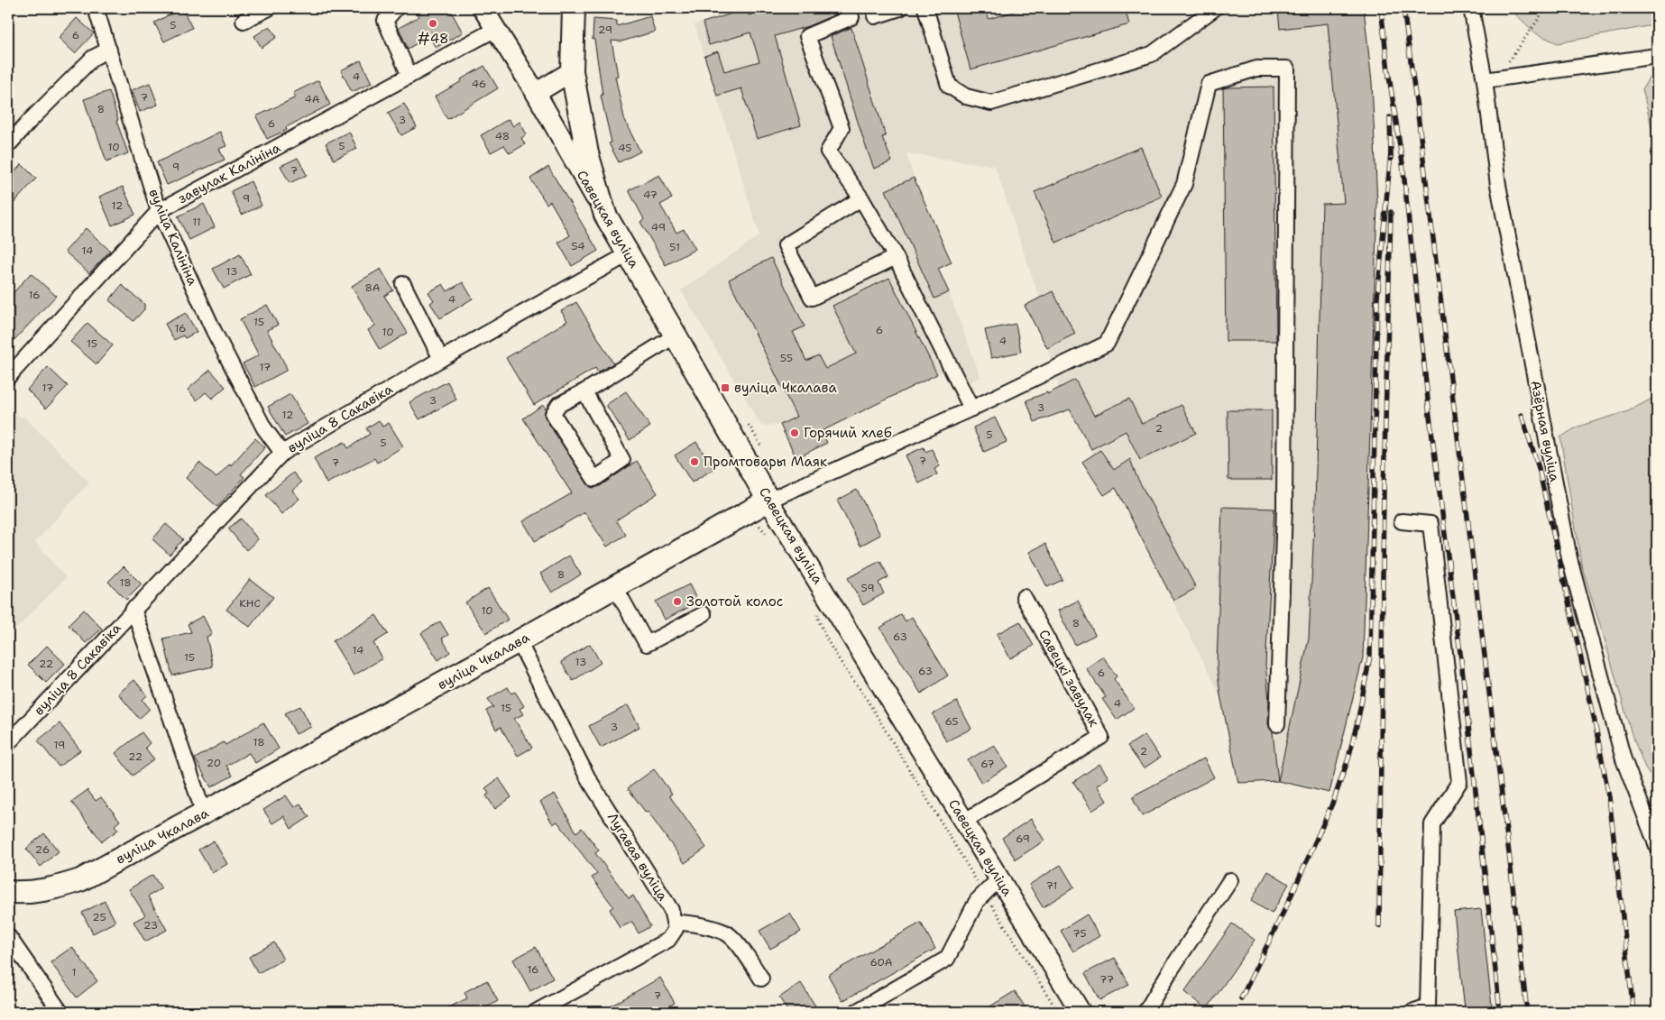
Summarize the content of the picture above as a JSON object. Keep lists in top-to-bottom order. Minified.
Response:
{"streets":{"highway":["Савецкая вуліца","вуліца Чкалава"],"street":["завулак Калініна","вуліца Калініна","вуліца 8 Сакавіка","Азёрная вуліца","Савецкі завулак","Лугавая вуліца"]},"crossings":[["завулак Калініна","Савецкая вуліца"],["завулак Калініна","вуліца Калініна"],["Савецкая вуліца","вуліца 8 Сакавіка"],["Савецкая вуліца","вуліца Чкалава"],["Савецкая вуліца","Савецкі завулак"],["вуліца Калініна","вуліца 8 Сакавіка"],["вуліца Чкалава","Лугавая вуліца"]],"places":{"other":["#48","Горячий хлеб","Промтовары Маяк","Золотой колос"],"transit":["вуліца Чкалава"]},"house_numbers":["5","29","6","4","46","7","4А","8","3","6","48","5","10","45","9","7","47","9","12","11","49","54","51","14","13","8А","16","4","15","16","6","10","4","15","55","17","17","3","3","12","2","5","5","7","7","8","18","59","КНС","10","8","63","14","15","13","22","63","6","4","15","65","3","18","19","2","22","20","67","69","26","71","25","23","75","60А","16","1","77","7"]}
